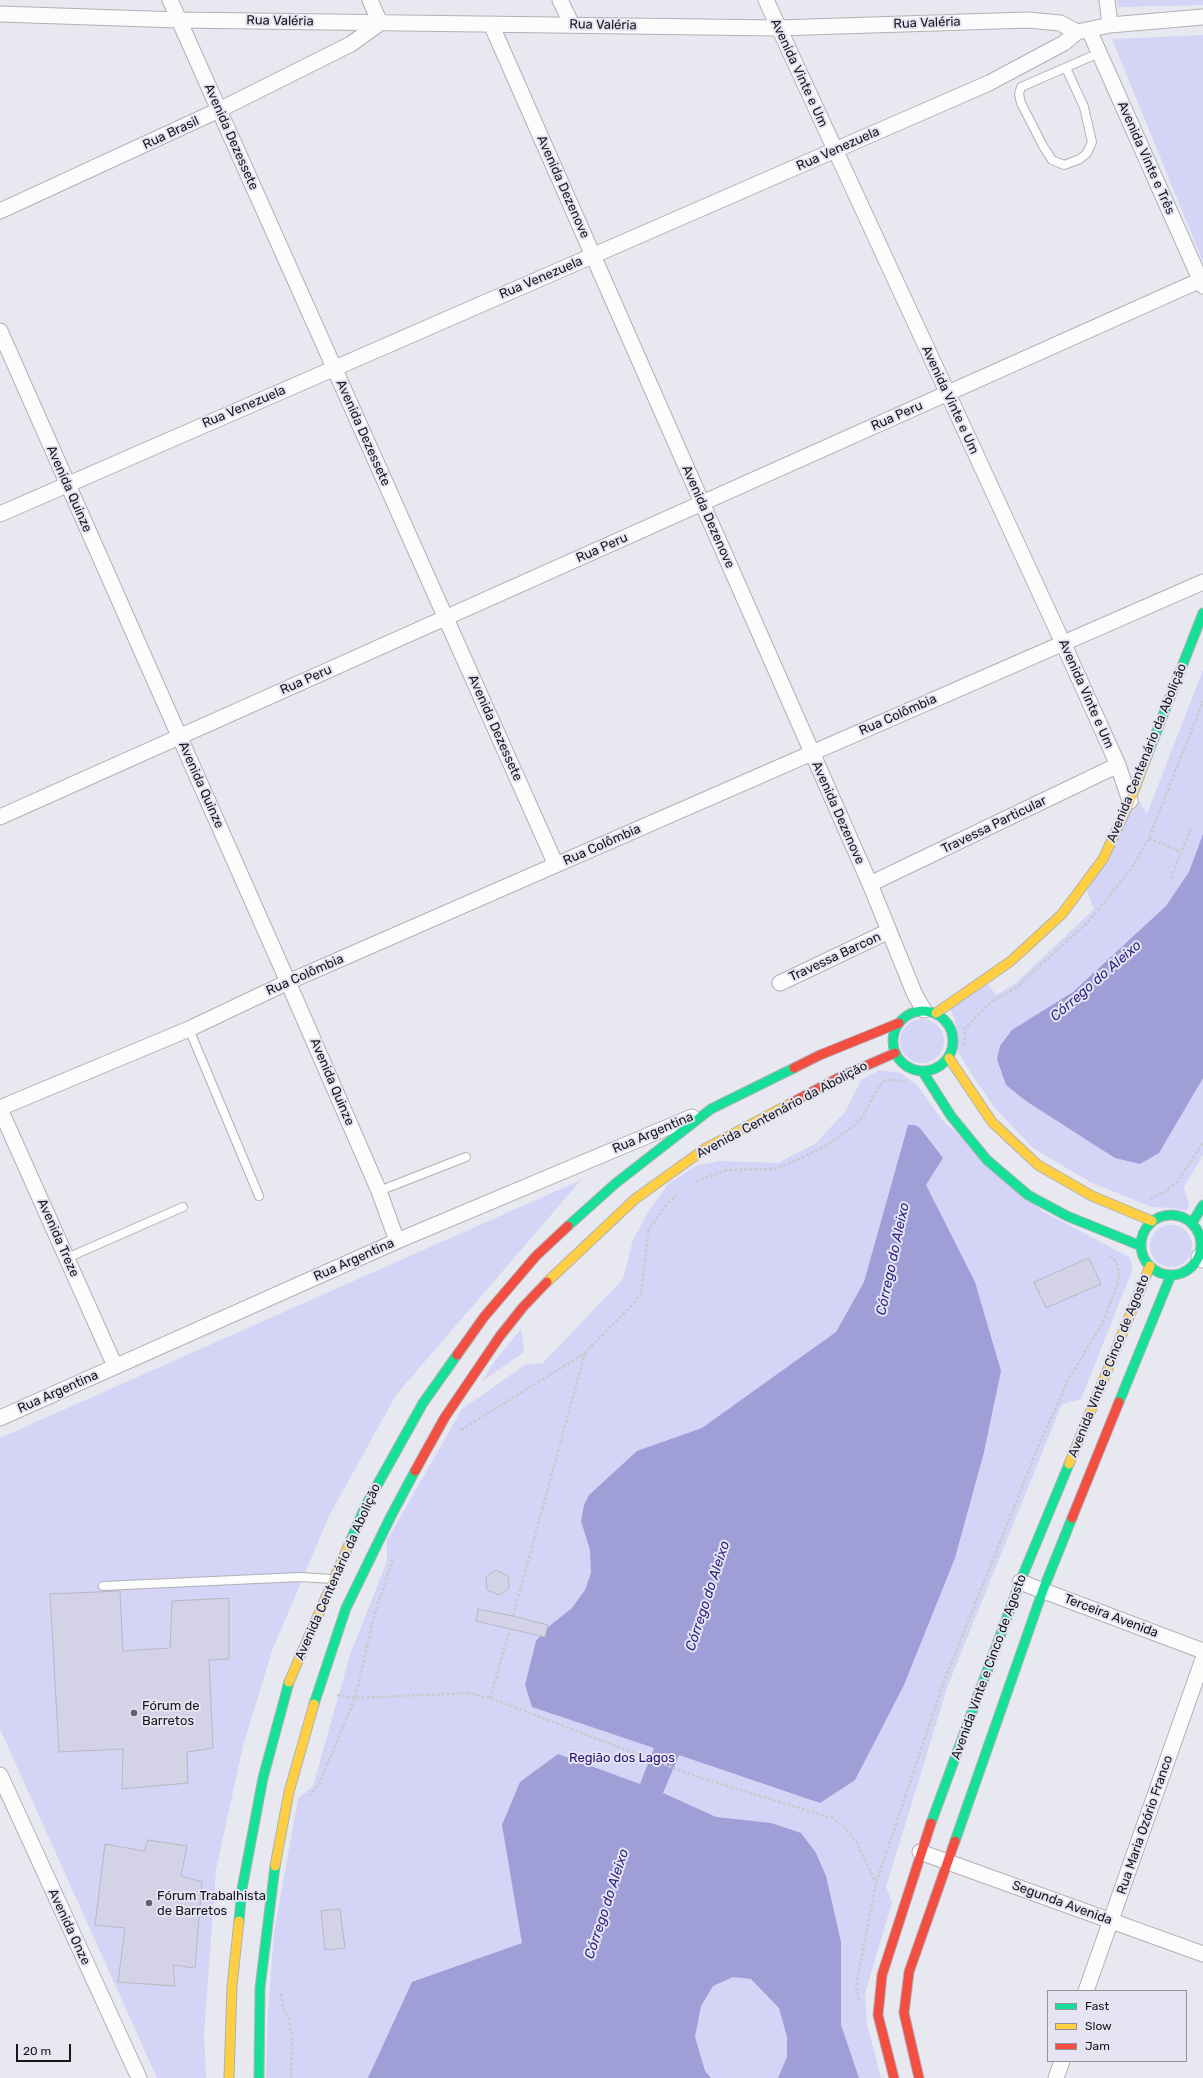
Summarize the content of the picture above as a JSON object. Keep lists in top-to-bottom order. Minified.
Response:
{"streets":{"street":["Rua Valéria","Avenida Vinte e Um","Rua Brasil","Avenida Dezessete","Rua Venezuela","Avenida Vinte e Três","Avenida Dezenove","Rua Peru","Avenida Quinze","Rua Colômbia","Avenida Centenário da Abolição","Travessa Particular","Travessa Barcon","Rua Argentina","Avenida Treze","Avenida Vinte e Cinco de Agosto","Terceira Avenida","Rua Maria Ozório Franco","Segunda Avenida","Avenida Onze"]},"crossings":[["Rua Valéria","Avenida Vinte e Um"],["Rua Valéria","Rua Brasil"],["Rua Valéria","Avenida Dezessete"],["Rua Valéria","Rua Venezuela"],["Rua Valéria","Avenida Vinte e Três"],["Rua Valéria","Avenida Dezenove"],["Avenida Vinte e Um","Rua Venezuela"],["Avenida Vinte e Um","Rua Peru"],["Avenida Vinte e Um","Rua Colômbia"],["Avenida Vinte e Um","Avenida Centenário da Abolição"],["Avenida Vinte e Um","Travessa Particular"],["Rua Brasil","Avenida Dezessete"],["Avenida Dezessete","Rua Venezuela"],["Avenida Dezessete","Rua Peru"],["Avenida Dezessete","Rua Colômbia"],["Rua Venezuela","Avenida Vinte e Três"],["Rua Venezuela","Avenida Dezenove"],["Rua Venezuela","Avenida Quinze"],["Avenida Vinte e Três","Rua Peru"],["Avenida Dezenove","Rua Peru"],["Avenida Dezenove","Rua Colômbia"],["Avenida Dezenove","Avenida Centenário da Abolição"],["Avenida Dezenove","Travessa Particular"],["Avenida Dezenove","Travessa Barcon"],["Rua Peru","Avenida Quinze"],["Avenida Quinze","Rua Colômbia"],["Avenida Quinze","Rua Argentina"],["Rua Colômbia","Avenida Treze"],["Avenida Centenário da Abolição","Rua Argentina"],["Rua Argentina","Avenida Treze"],["Avenida Vinte e Cinco de Agosto","Terceira Avenida"],["Avenida Vinte e Cinco de Agosto","Segunda Avenida"],["Rua Maria Ozório Franco","Segunda Avenida"]],"water":["Córrego do Aleixo"],"parks":["Região dos Lagos"],"places":["Fórum de Barretos","Fórum Trabalhista de Barretos"],"legend":["Fast","Slow","Jam"],"scale_bar":"20 m"}
